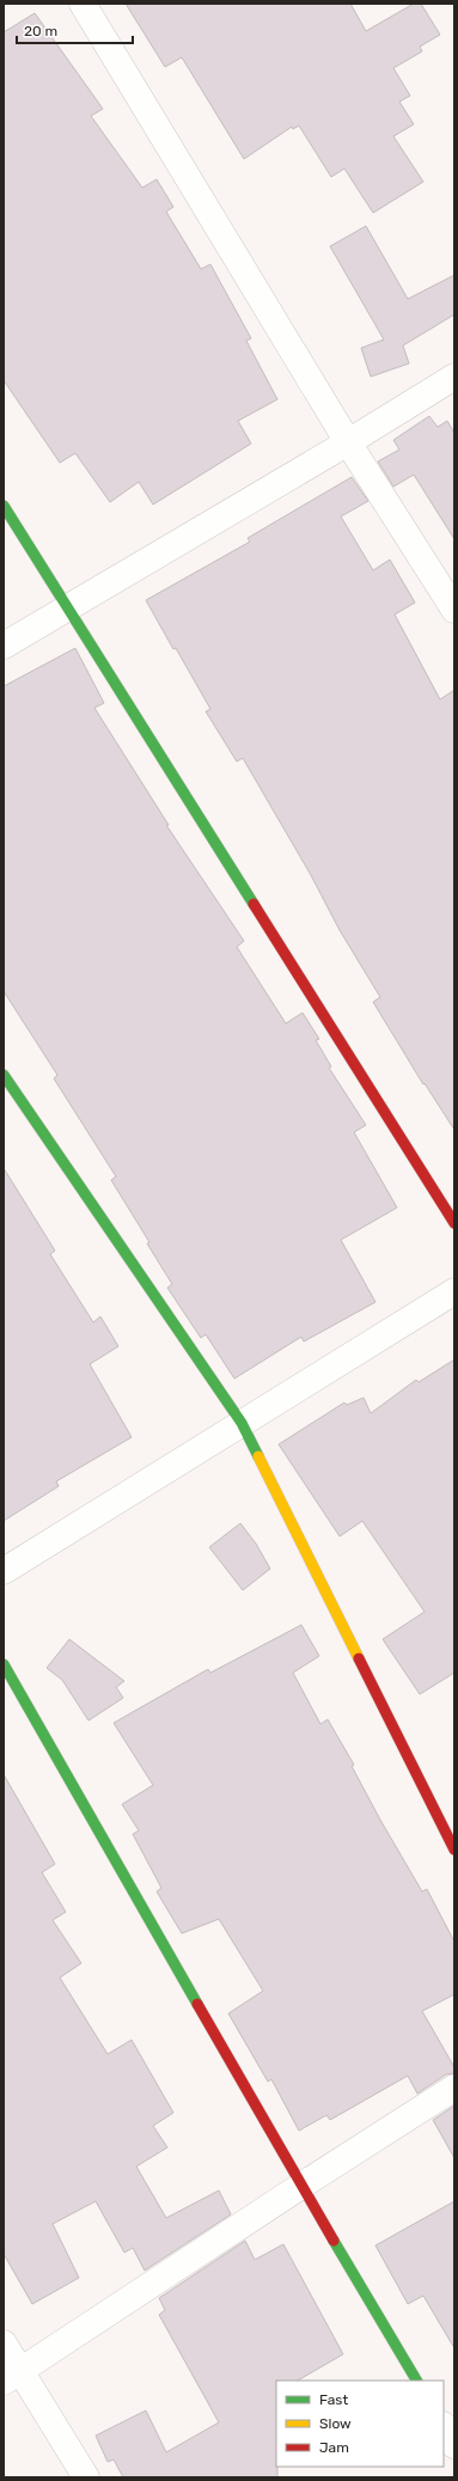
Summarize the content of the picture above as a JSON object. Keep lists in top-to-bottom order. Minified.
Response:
{"legend":["Fast","Slow","Jam"],"scale_bar":"20 m"}
